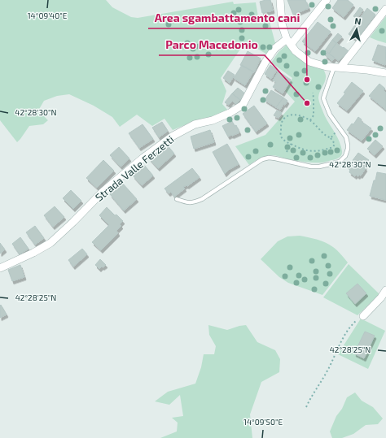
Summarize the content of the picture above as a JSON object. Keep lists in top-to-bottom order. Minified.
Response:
{"streets":{"street":["Strada Valle Ferzetti"]},"places":["Area sgambattamento cani","Parco Macedonio"],"north":"top","coordinates":["14°09'40\"E","42°28'30\"N","42°28'25\"N","14°09'50\"E"]}
